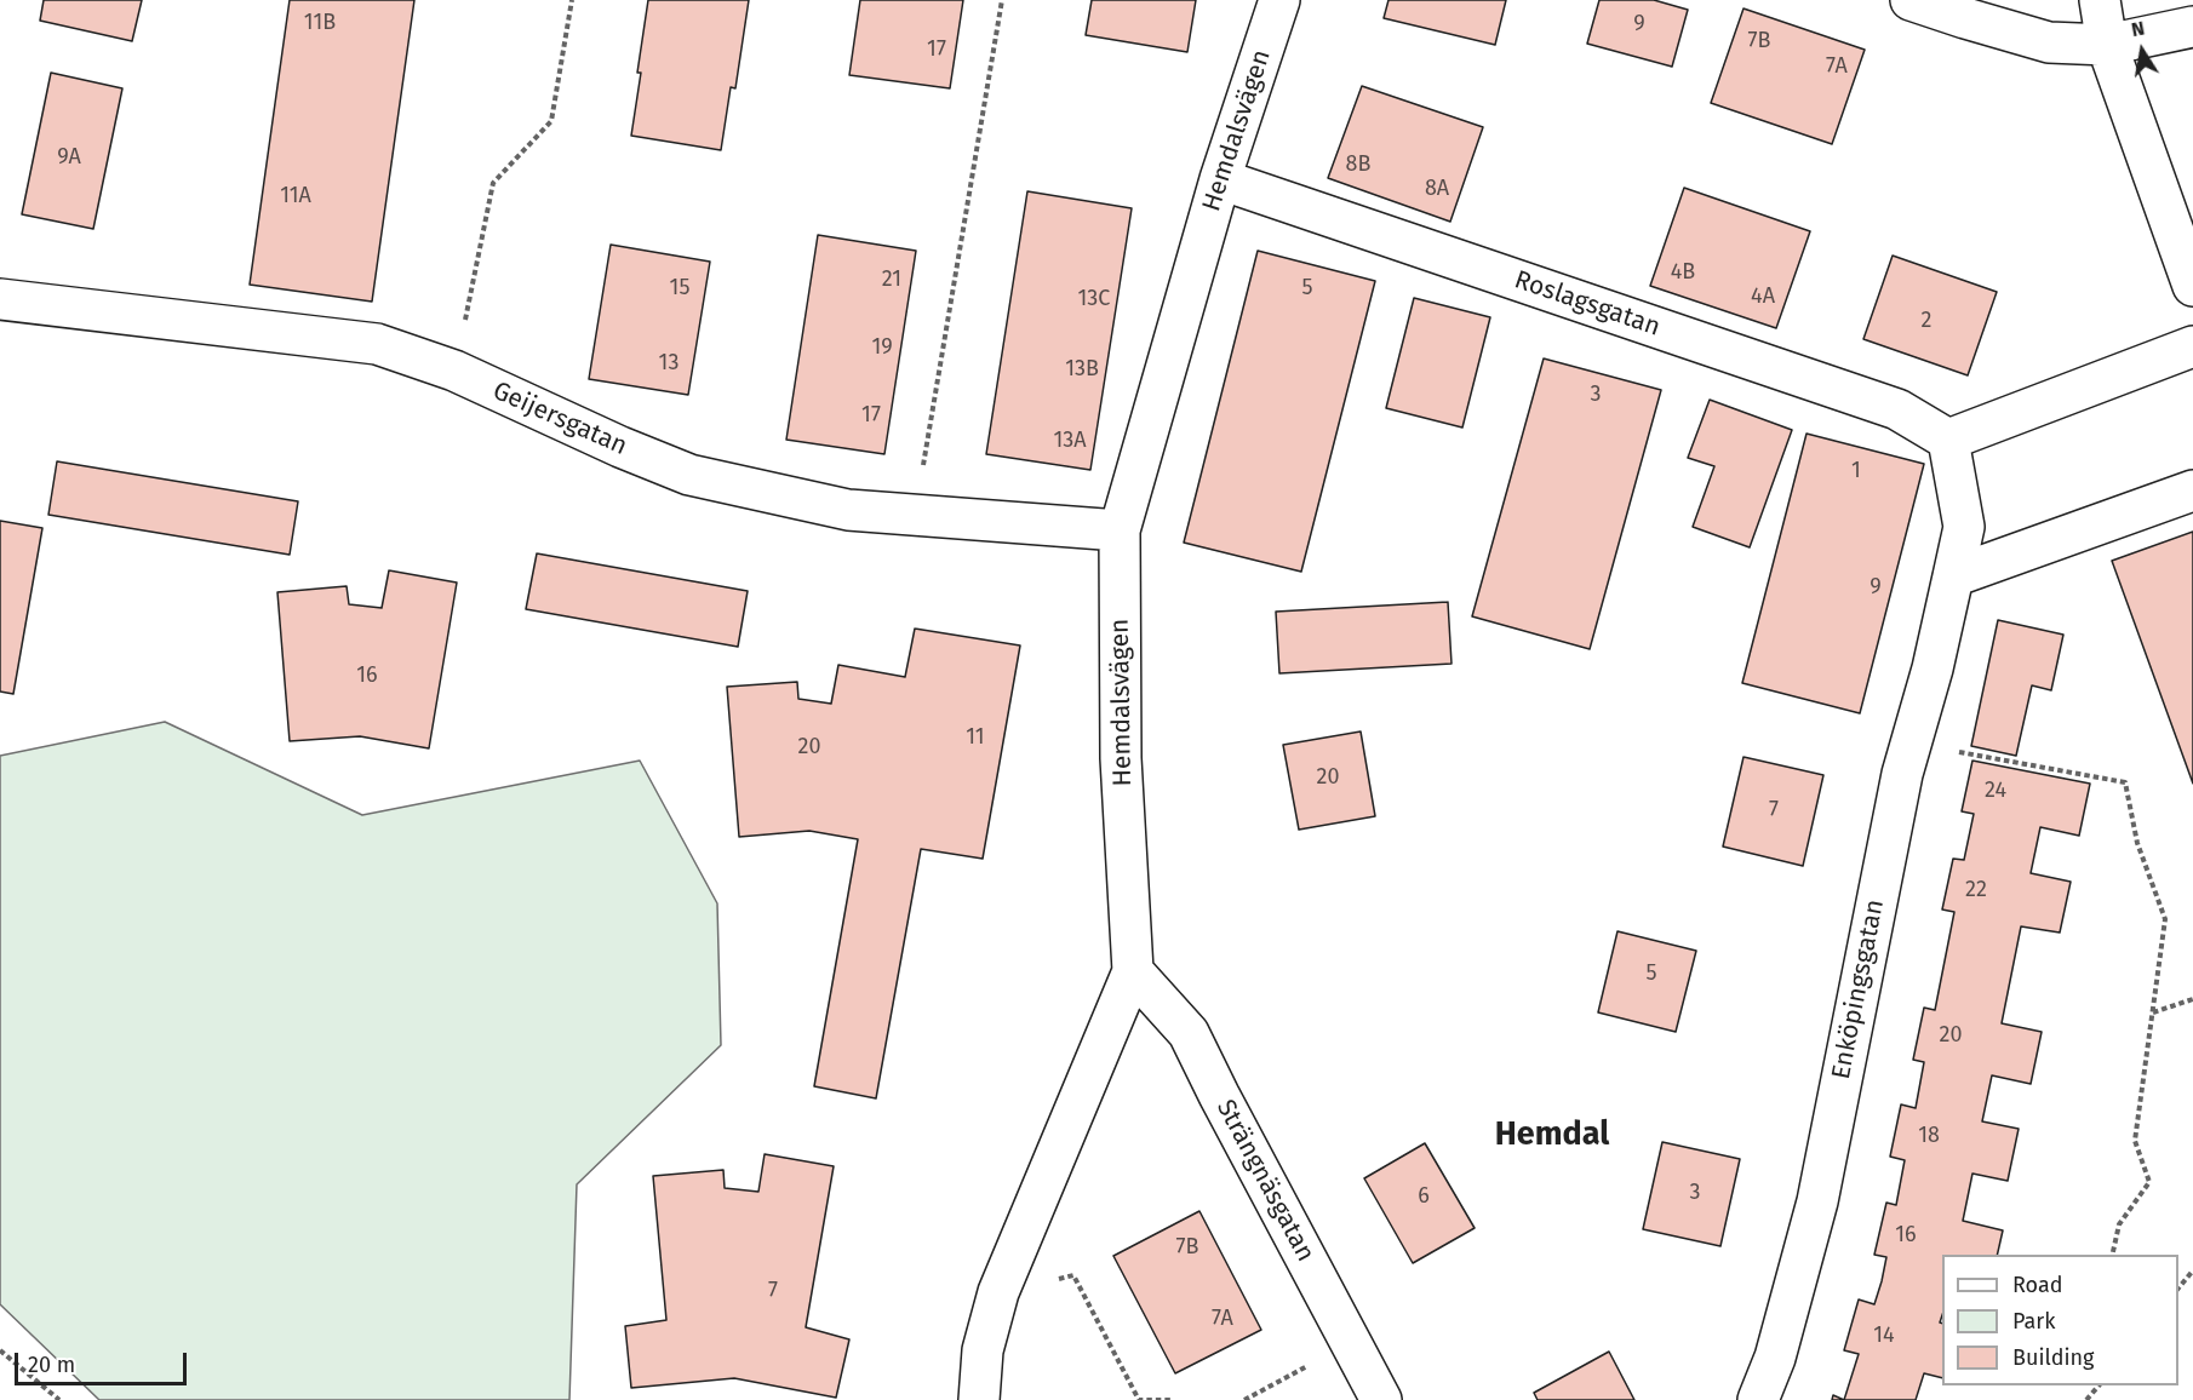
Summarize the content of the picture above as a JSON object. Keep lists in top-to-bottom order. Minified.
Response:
{"streets":{"street":["Hemdalsvägen","Roslagsgatan","Geijersgatan","Enköpingsgatan","Strängnäsgatan"]},"crossings":[["Hemdalsvägen","Roslagsgatan"],["Hemdalsvägen","Geijersgatan"],["Hemdalsvägen","Strängnäsgatan"]],"districts":["Hemdal"],"house_numbers":["11B","9","7B","17","7A","9A","8B","8A","11A","4B","21","15","5","4A","13C","2","19","13","13B","3","17","13A","1","9","16","11","20","20","24","7","22","5","20","18","3","6","16","7B","7","7A","14"],"legend":["Road","Park","Building"],"scale_bar":"20 m","north":"top"}
